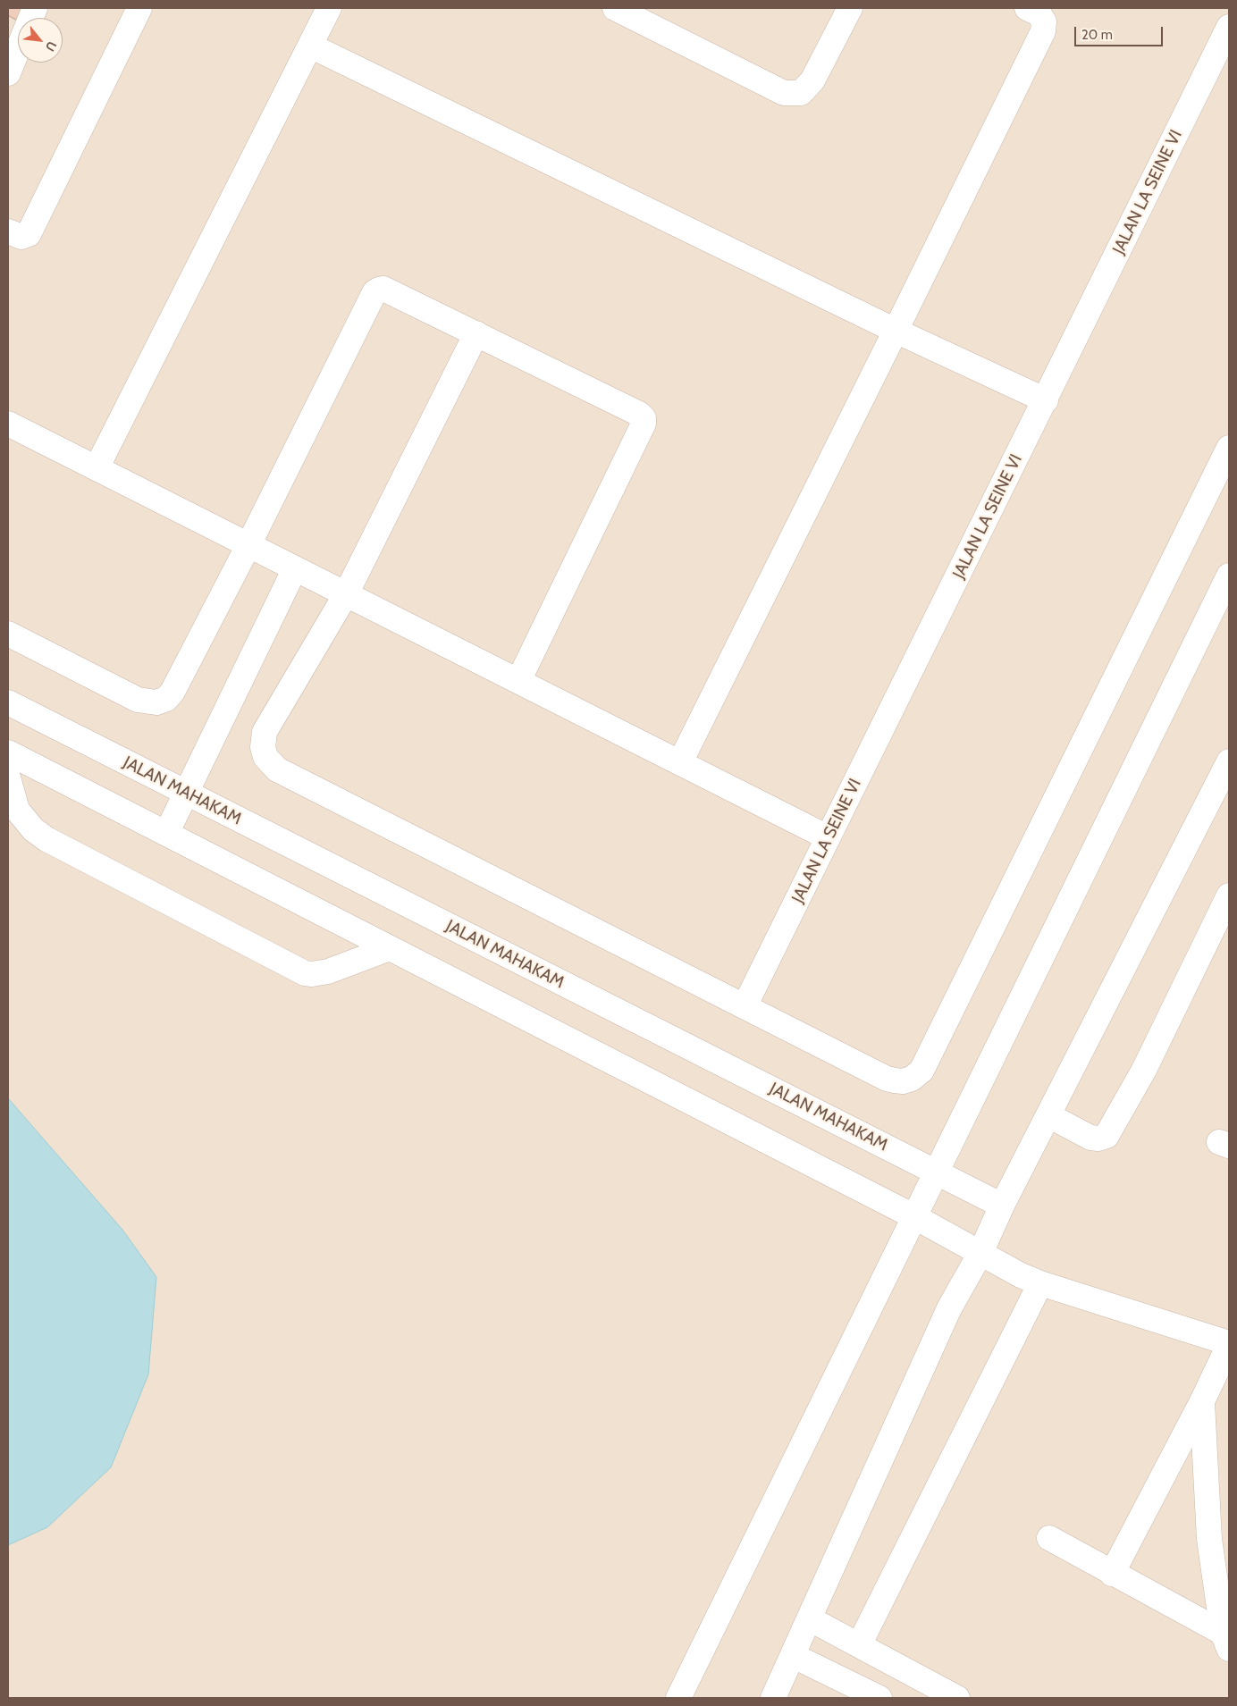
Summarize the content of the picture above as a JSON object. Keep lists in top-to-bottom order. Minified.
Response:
{"streets":{"street":["JALAN LA SEINE VI","JALAN MAHAKAM"]},"scale_bar":"20 m","north":"bottom right"}
